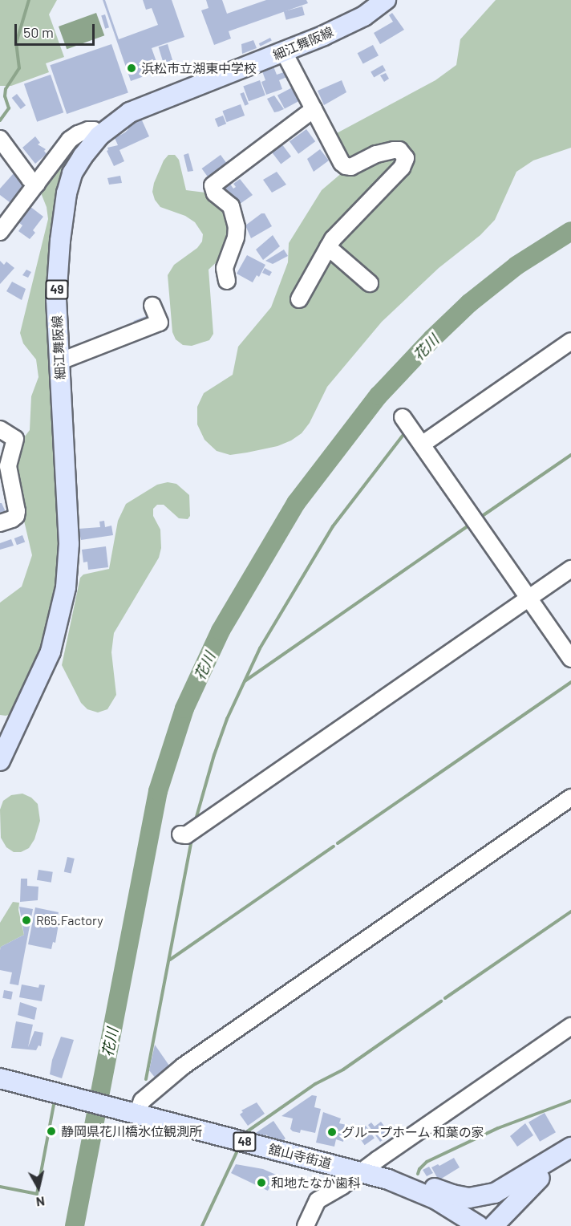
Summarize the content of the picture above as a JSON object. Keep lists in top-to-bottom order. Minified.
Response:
{"streets":{"main road":["細江舞阪線","49","48","舘山寺街道"]},"crossings":[["48","舘山寺街道"]],"water":["花川"],"places":["浜松市立湖東中学校","R65.Factory","静岡県花川橋水位観測所","グループホーム 和葉の家","和地たなか歯科"],"scale_bar":"50 m","north":"bottom"}
